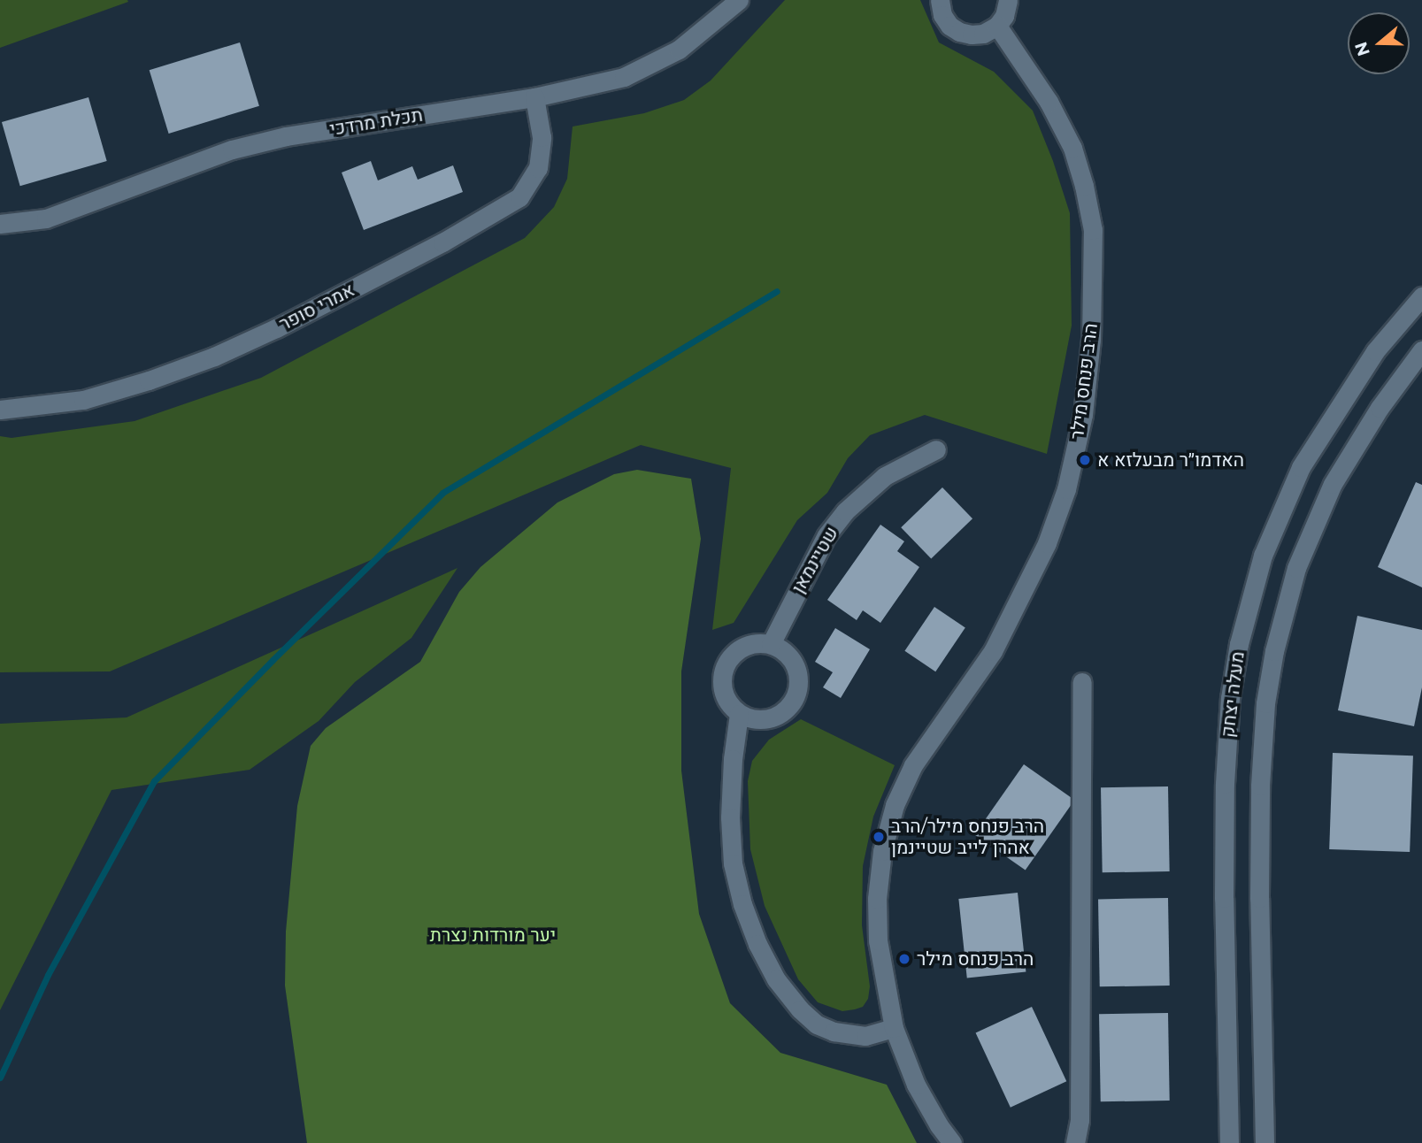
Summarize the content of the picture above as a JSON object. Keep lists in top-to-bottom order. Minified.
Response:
{"streets":{"street":["תכלת מרדכי","אמרי סופר","הרב פנחס מילר","שטיינמאן","מעלה יצחק"]},"crossings":[["תכלת מרדכי","אמרי סופר"]],"parks":["יער מורדות נצרת"],"places":["האדמו״ר מבעלזא א","הרב פנחס מילר/הרב אהרן לייב שטיינמן","הרב פנחס מילר"],"north":"left"}
